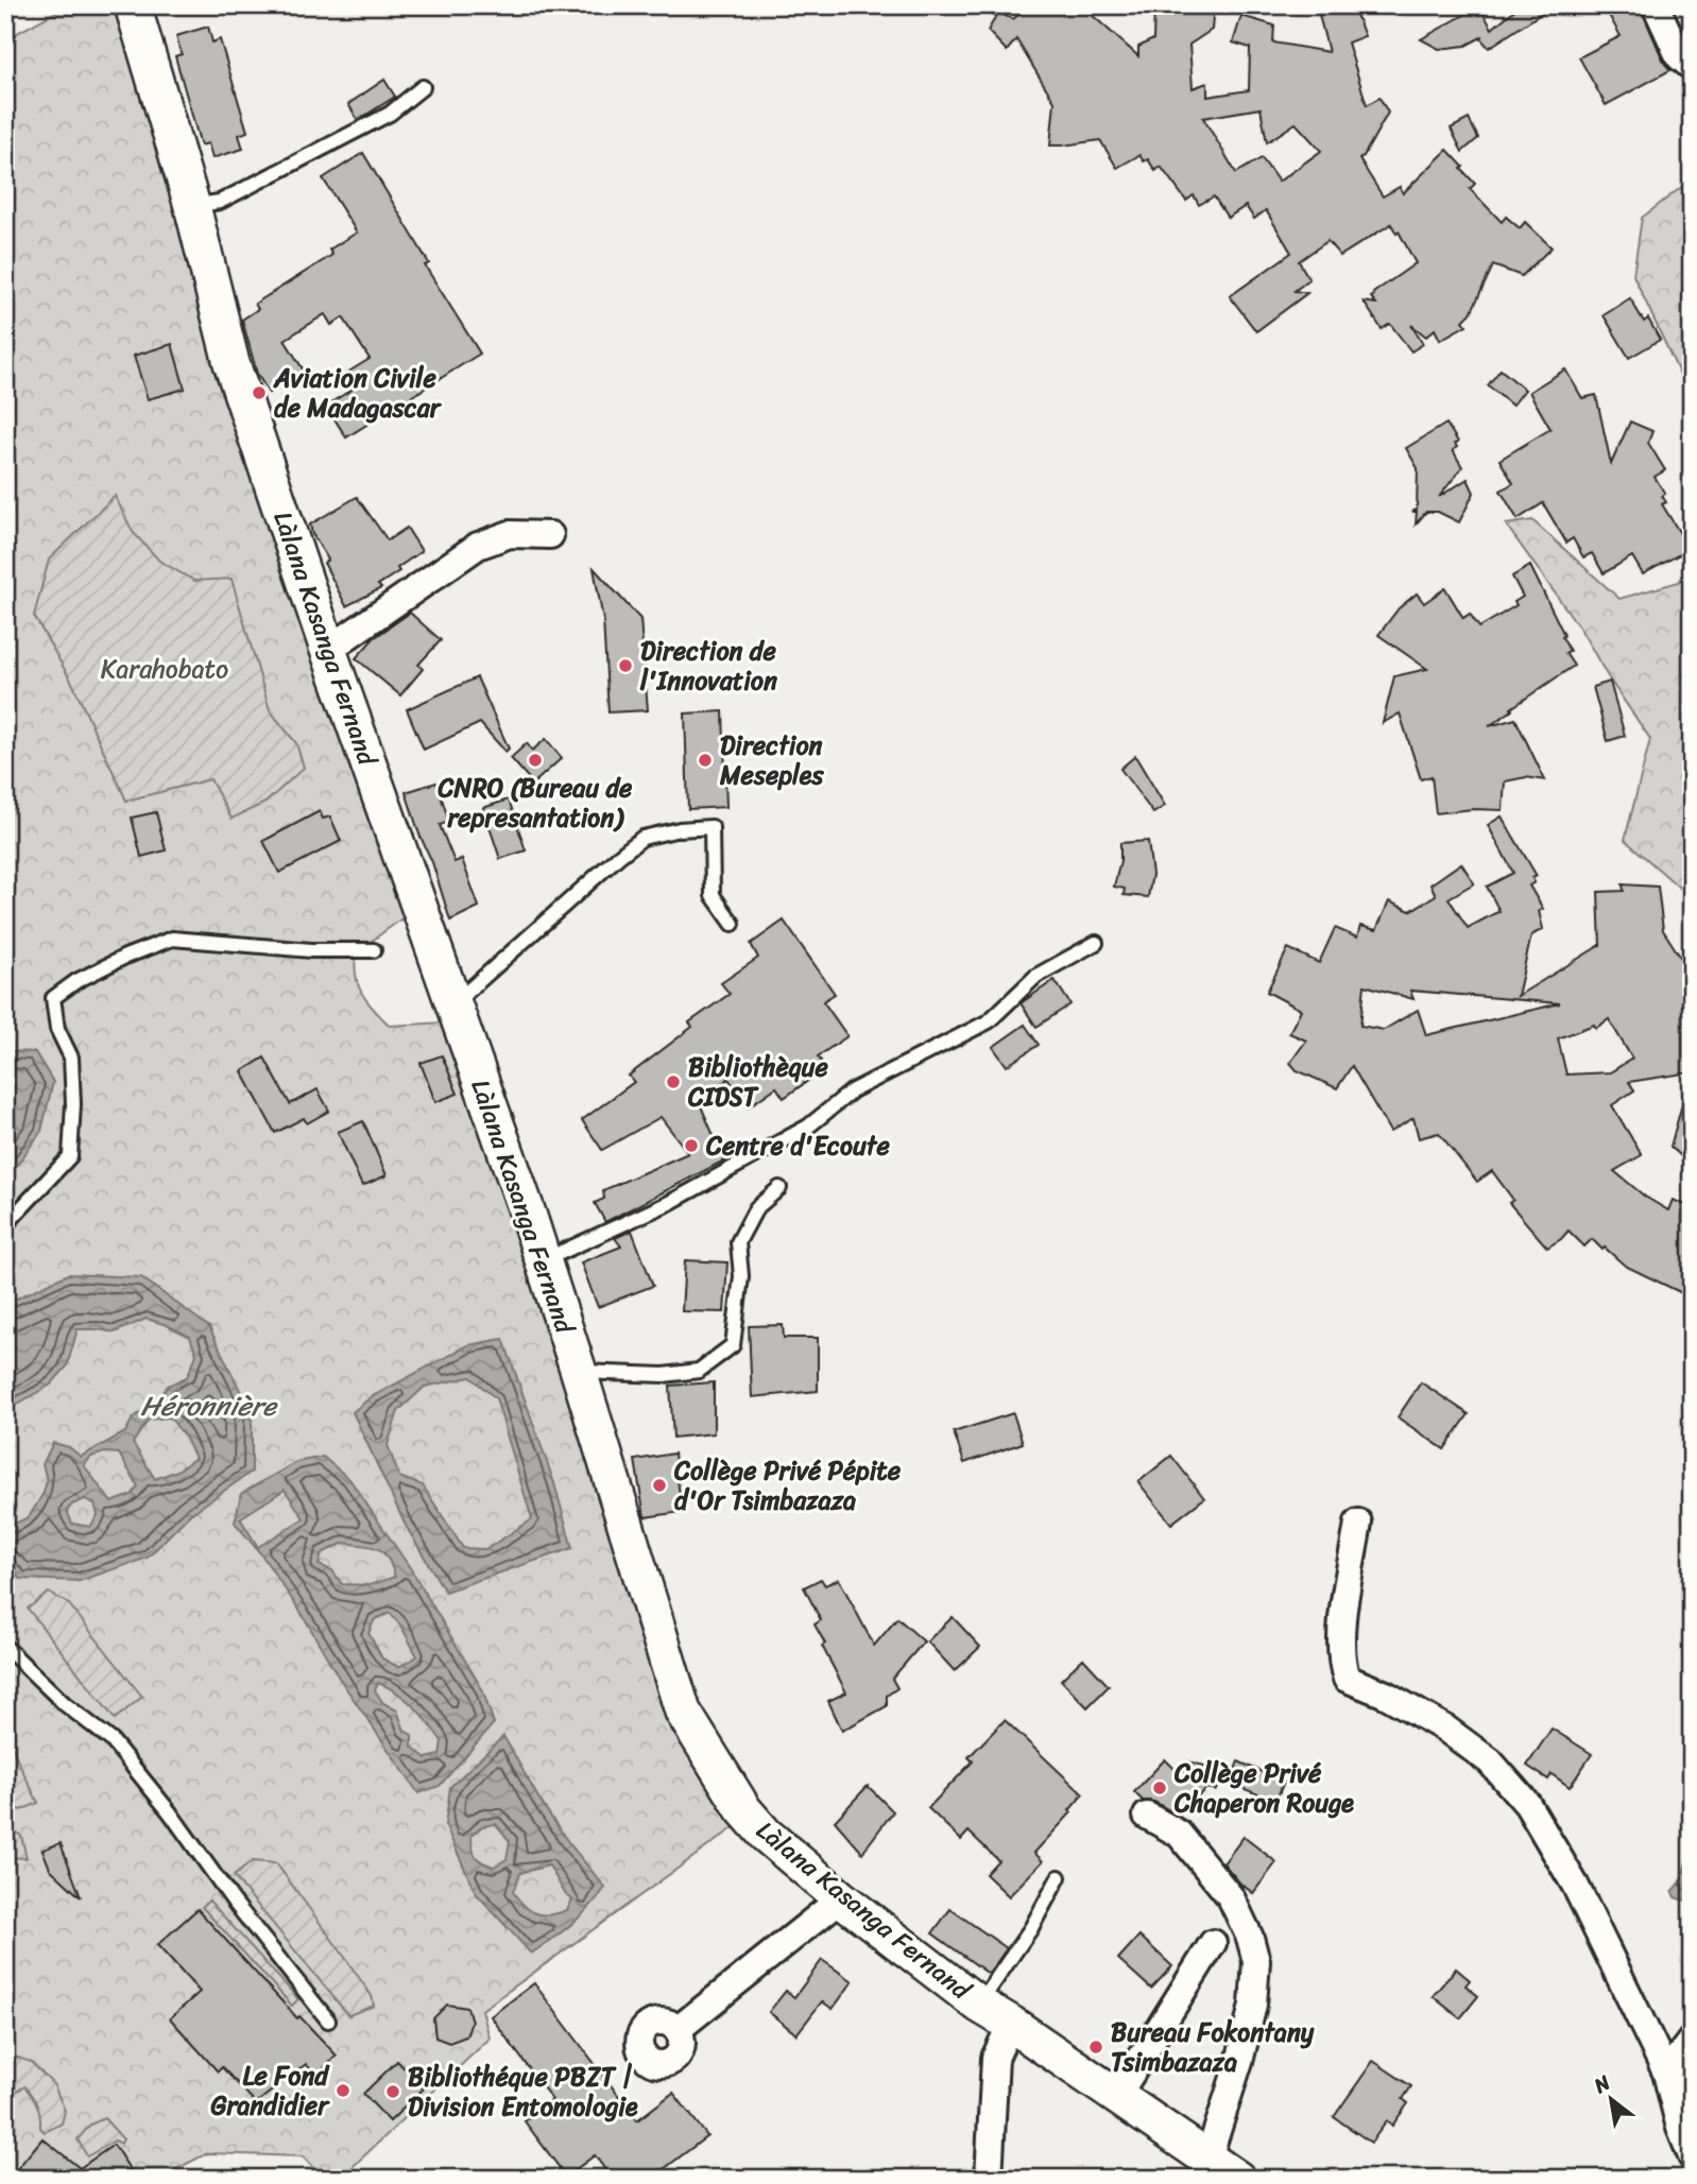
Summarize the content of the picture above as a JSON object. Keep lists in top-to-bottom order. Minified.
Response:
{"streets":{"street":["Làlana Kasanga Fernand"]},"water":["Héronnière"],"parks":["Karahobato"],"places":["Aviation Civile de Madagascar","Direction de l'Innovation","CNRO (Bureau de represantation)","Direction Meseples","Bibliothèque CIDST","Centre d'Ecoute","Collège Privé Pépite d'Or Tsimbazaza","Collège Privé Chaperon Rouge","Bureau Fokontany Tsimbazaza","Le Fond Grandidier","Bibliothéque PBZT | Division Entomologie"],"north":"top left"}
